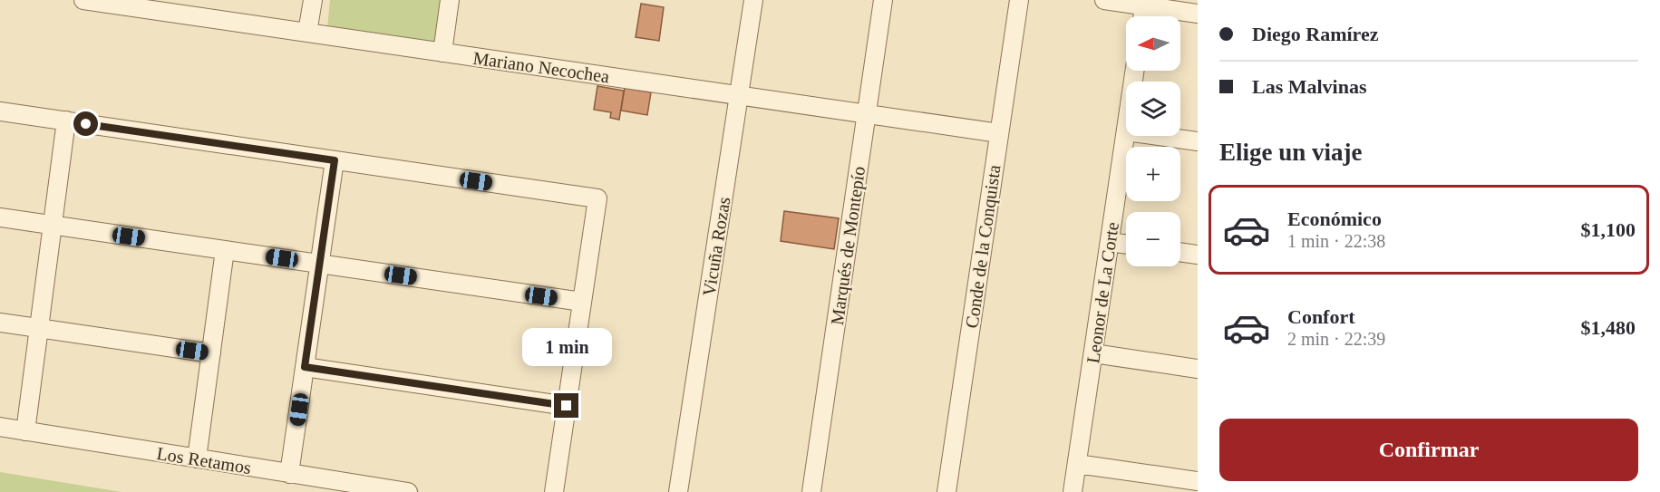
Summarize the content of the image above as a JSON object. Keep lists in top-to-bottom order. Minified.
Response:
{"streets":{"street":["Mariano Necochea","Marqués de Montepío","Vicuña Rozas","Conde de la Conquista","Leonor de La Corte","Los Retamos"]},"crossings":[["Mariano Necochea","Marqués de Montepío"],["Mariano Necochea","Vicuña Rozas"],["Mariano Necochea","Conde de la Conquista"]],"north":"left","page":{"banner":["Diego Ramírez","Las Malvinas"],"map_buttons":["+","−"],"heading":"Elige un viaje","list":[{"name":"Económico","note":"1 min · 22:38","value":"$1,100"},{"name":"Confort","note":"2 min · 22:39","value":"$1,480"}],"bubble":"1 min","buttons":"Confirmar"}}
